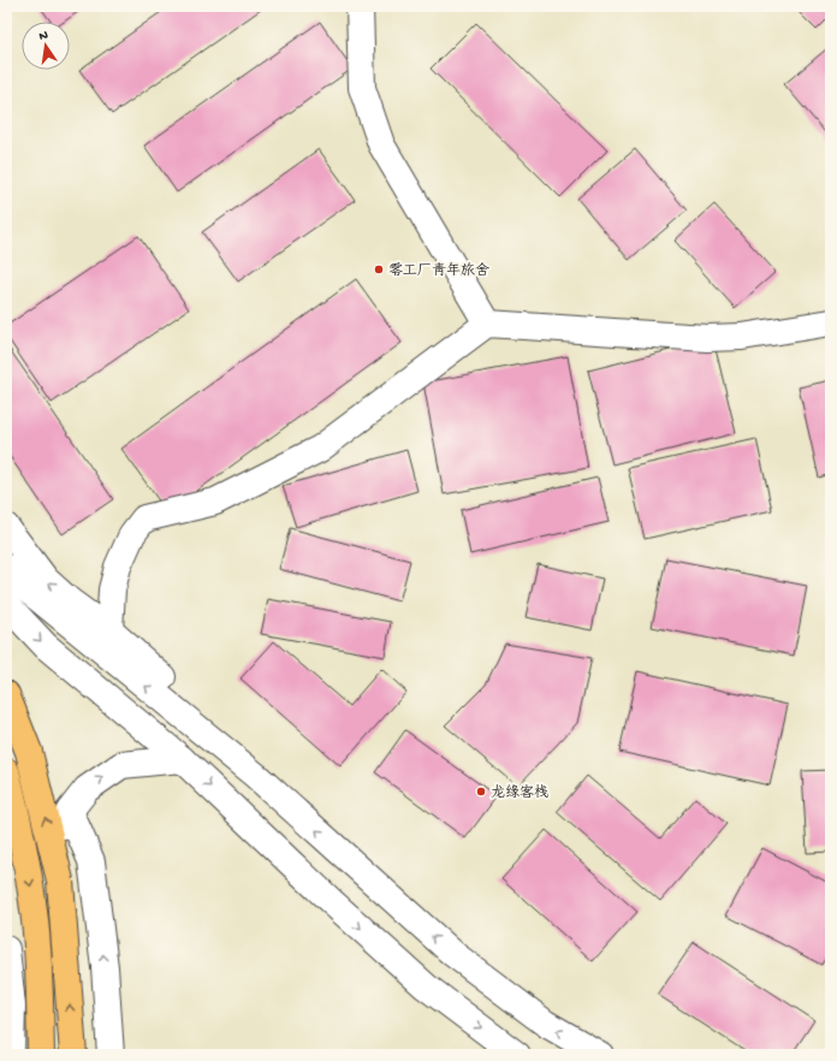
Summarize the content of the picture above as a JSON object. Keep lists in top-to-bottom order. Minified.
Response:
{"places":["零工厂青年旅舍","龙缘客栈"],"north":"top"}
